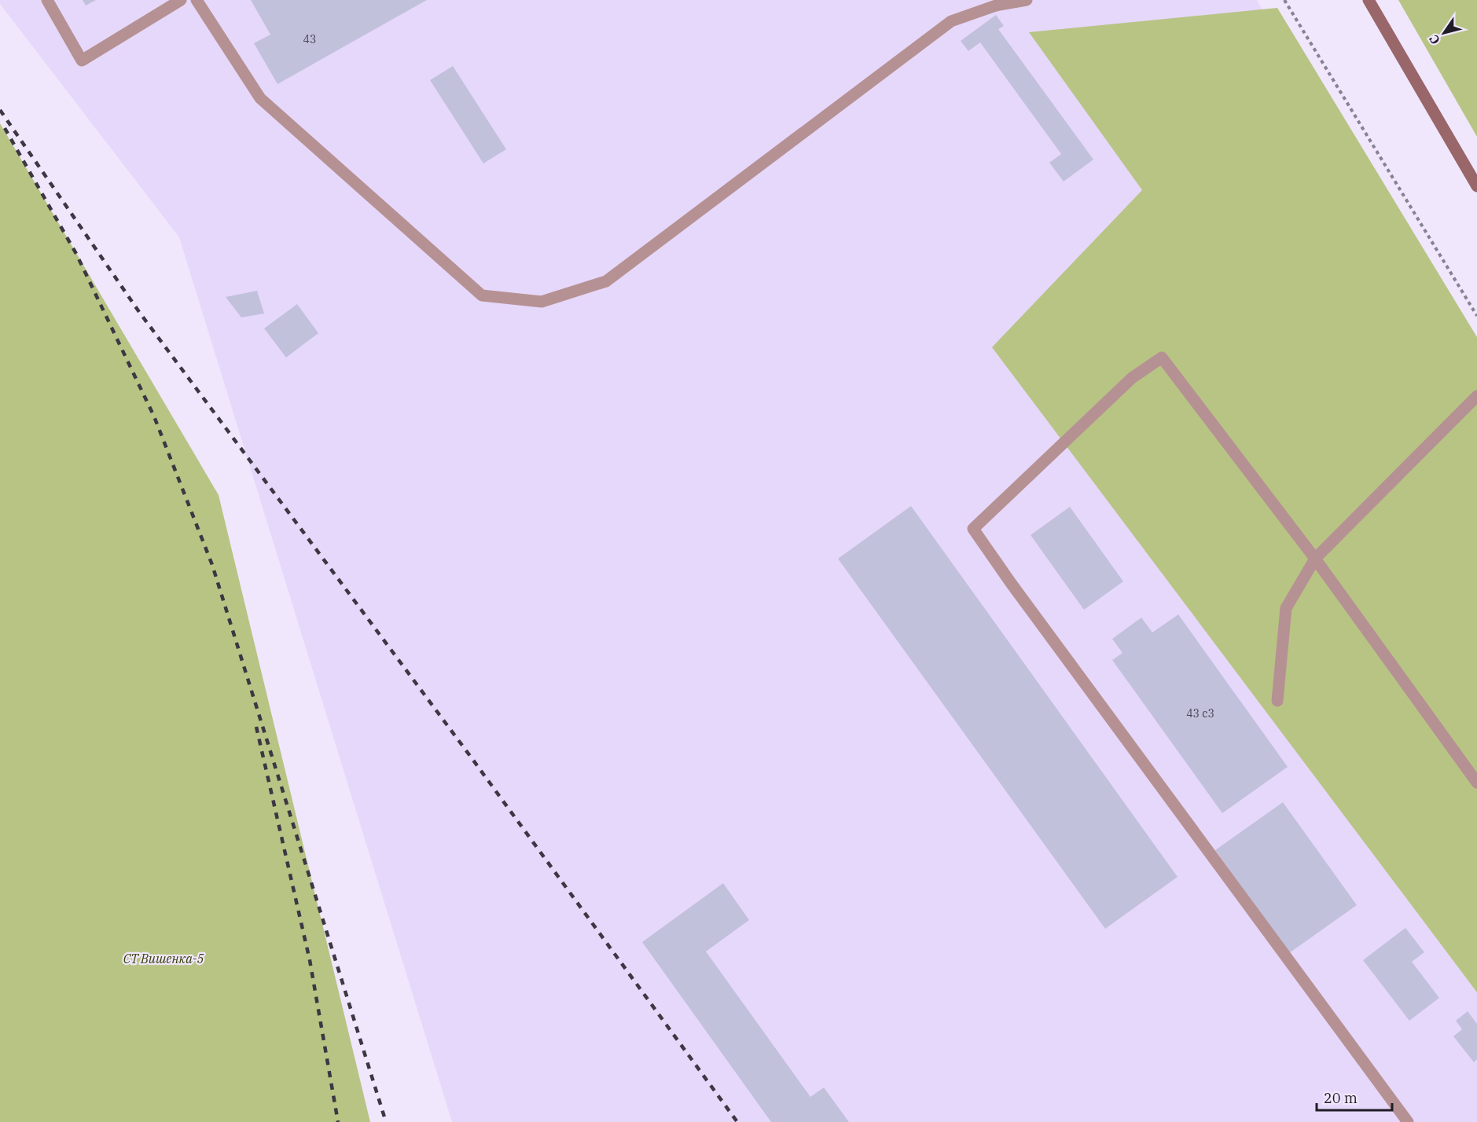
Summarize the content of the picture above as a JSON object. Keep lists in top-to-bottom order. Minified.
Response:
{"parks":["СТ Вишенка-5"],"house_numbers":["43","43 с3"],"scale_bar":"20 m","north":"bottom left"}
